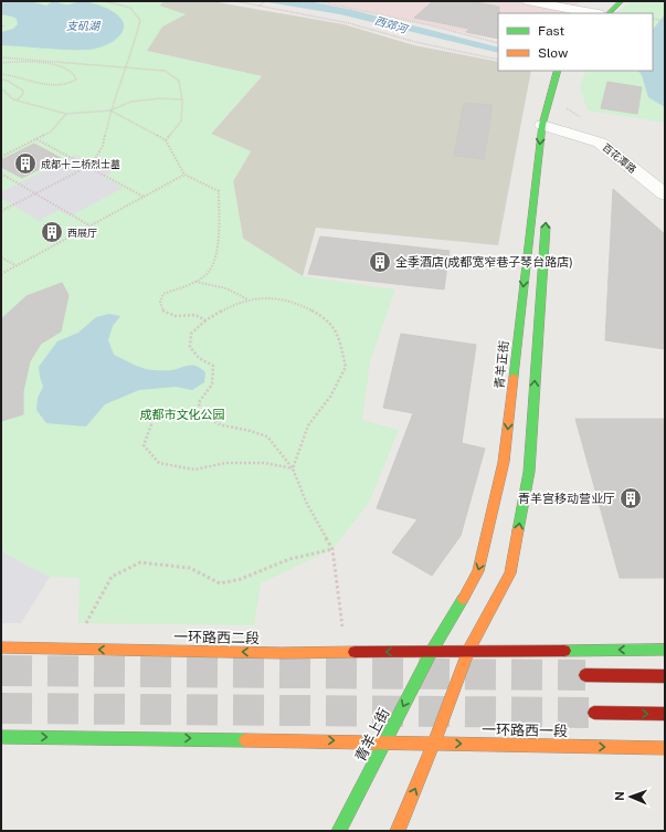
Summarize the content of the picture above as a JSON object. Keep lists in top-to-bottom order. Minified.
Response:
{"streets":{"main road":["青羊正街","一环路西二段","一环路西一段","青羊上街"],"street":["百花潭路"]},"crossings":[["百花潭路","青羊正街"],["青羊正街","一环路西二段"],["青羊正街","青羊上街"],["一环路西二段","青羊上街"],["一环路西一段","青羊上街"]],"water":["西郊河","支矶湖"],"parks":["成都市文化公园"],"places":{"building":["成都十二桥烈士墓","西展厅","全季酒店(成都宽窄巷子琴台路店)","青羊宫移动营业厅"]},"legend":["Fast","Slow"],"north":"left"}
